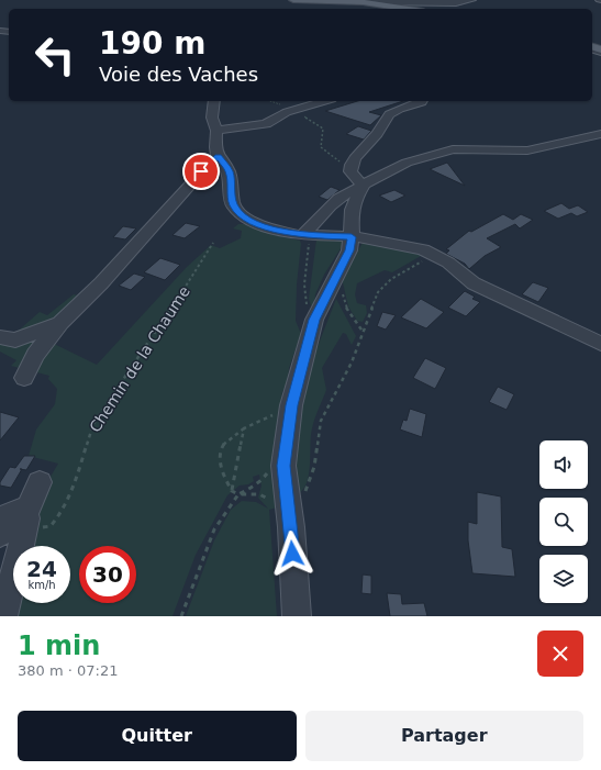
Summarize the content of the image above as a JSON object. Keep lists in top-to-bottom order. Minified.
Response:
{"streets":{"path":["Chemin de la Chaume"]},"page":{"turn":["190 m","Voie des Vaches"],"speed":"24 km/h","limit":"30","heading":["1 min","380 m · 07:21"],"buttons":["Quitter","Partager"]}}
